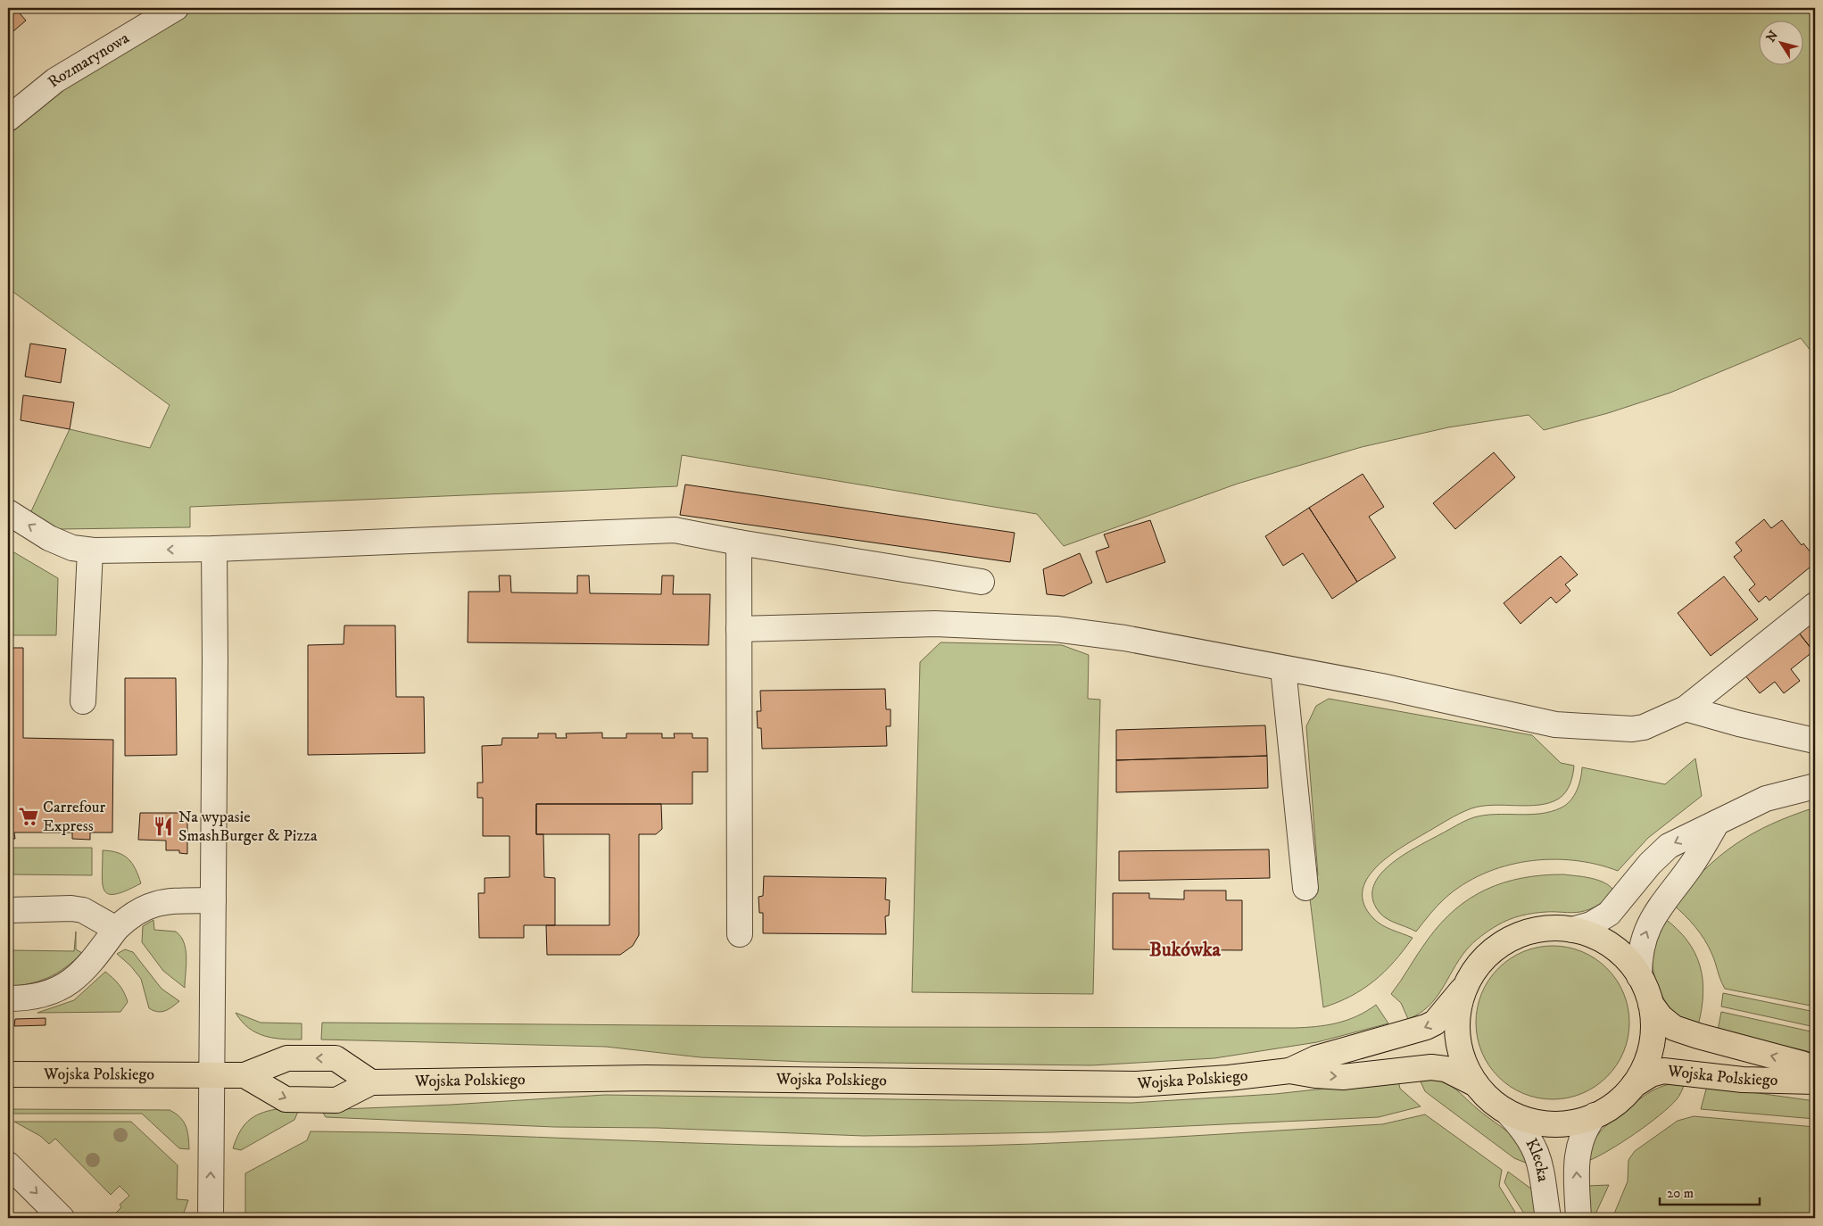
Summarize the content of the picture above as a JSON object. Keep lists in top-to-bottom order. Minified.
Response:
{"streets":{"main road":["Wojska Polskiego"],"street":["Rozmarynowa","Klecka"]},"districts":["Bukówka"],"places":{"supermarket":["Carrefour Express"],"restaurant":["Na wypasie SmashBurger & Pizza"]},"scale_bar":"20 m","north":"top left"}
